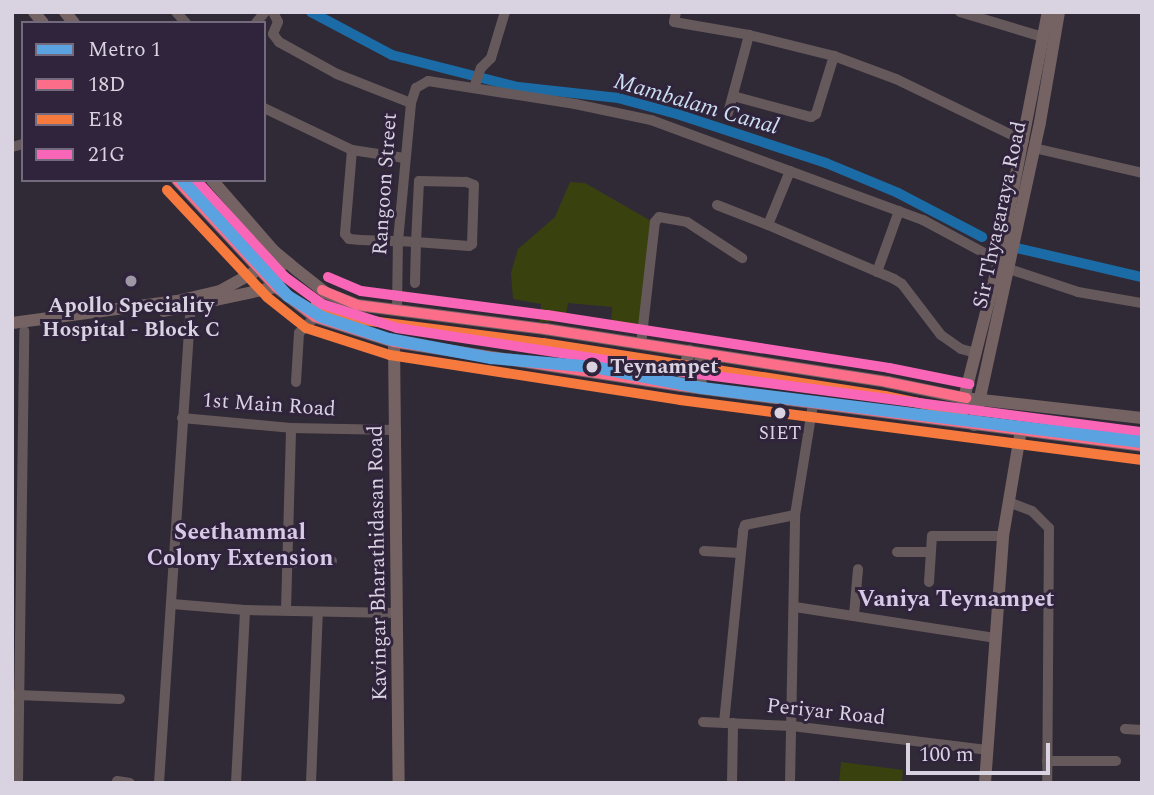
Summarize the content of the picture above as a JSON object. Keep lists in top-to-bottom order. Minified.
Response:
{"streets":{"main road":["Sir Thyagaraya Road","Kavingar Bharathidasan Road"],"street":["Rangoon Street","1st Main Road","Periyar Road"]},"crossings":[["1st Main Road","Kavingar Bharathidasan Road"]],"districts":["Seethammal Colony Extension","Vaniya Teynampet"],"water":["Mambalam Canal"],"places":["Apollo Speciality Hospital - Block C","Teynampet","SIET"],"lines":["metro line 1","transit line 18D","transit line 21G","transit line E18"],"legend":["Metro 1","18D","E18","21G"],"scale_bar":"100 m"}
